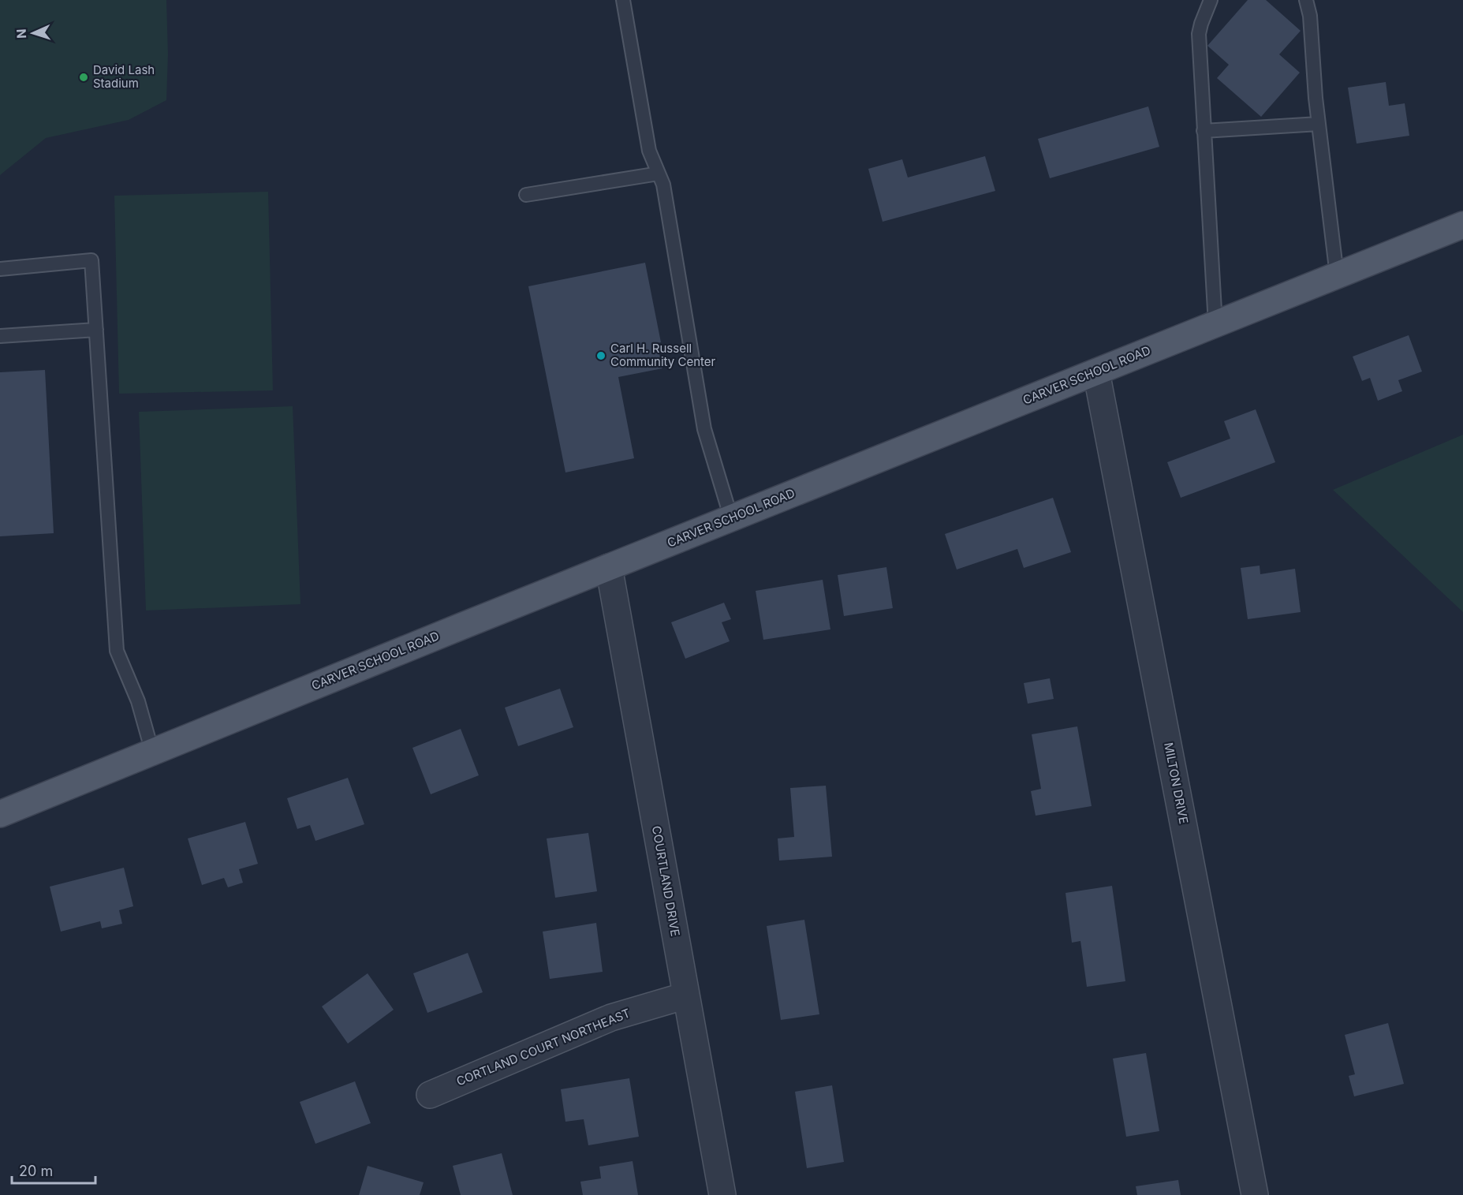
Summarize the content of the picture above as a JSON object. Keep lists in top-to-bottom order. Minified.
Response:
{"streets":{"main road":["CARVER SCHOOL ROAD"],"street":["MILTON DRIVE","COURTLAND DRIVE","CORTLAND COURT NORTHEAST"]},"crossings":[["CARVER SCHOOL ROAD","MILTON DRIVE"],["CARVER SCHOOL ROAD","COURTLAND DRIVE"],["COURTLAND DRIVE","CORTLAND COURT NORTHEAST"]],"places":["David Lash Stadium","Carl H. Russell Community Center"],"scale_bar":"20 m","north":"left"}
